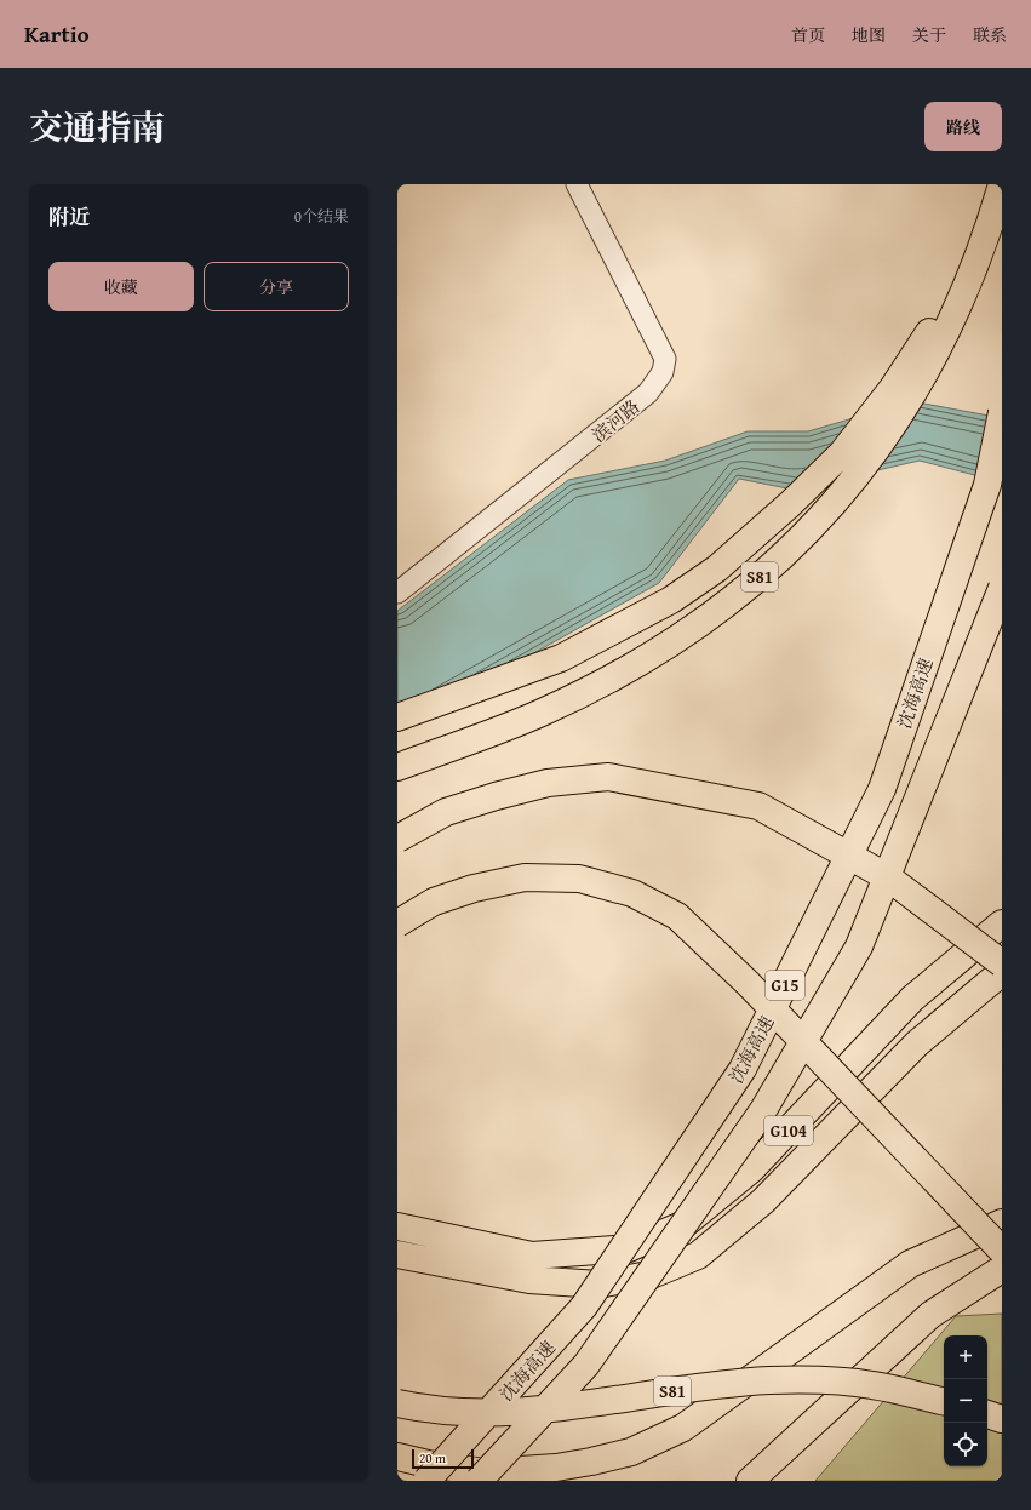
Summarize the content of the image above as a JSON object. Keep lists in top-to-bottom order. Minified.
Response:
{"streets":{"highway":["S81","沈海高速","G15","G104"],"street":["滨河路"]},"scale_bar":"20 m","page":{"header":"Kartio","nav":["首页","地图","关于","联系"],"title":"交通指南","buttons":["路线",["收藏","分享"]],"heading":["附近","0个结果"],"map_buttons":["+","−"],"scale":"20 m"}}
